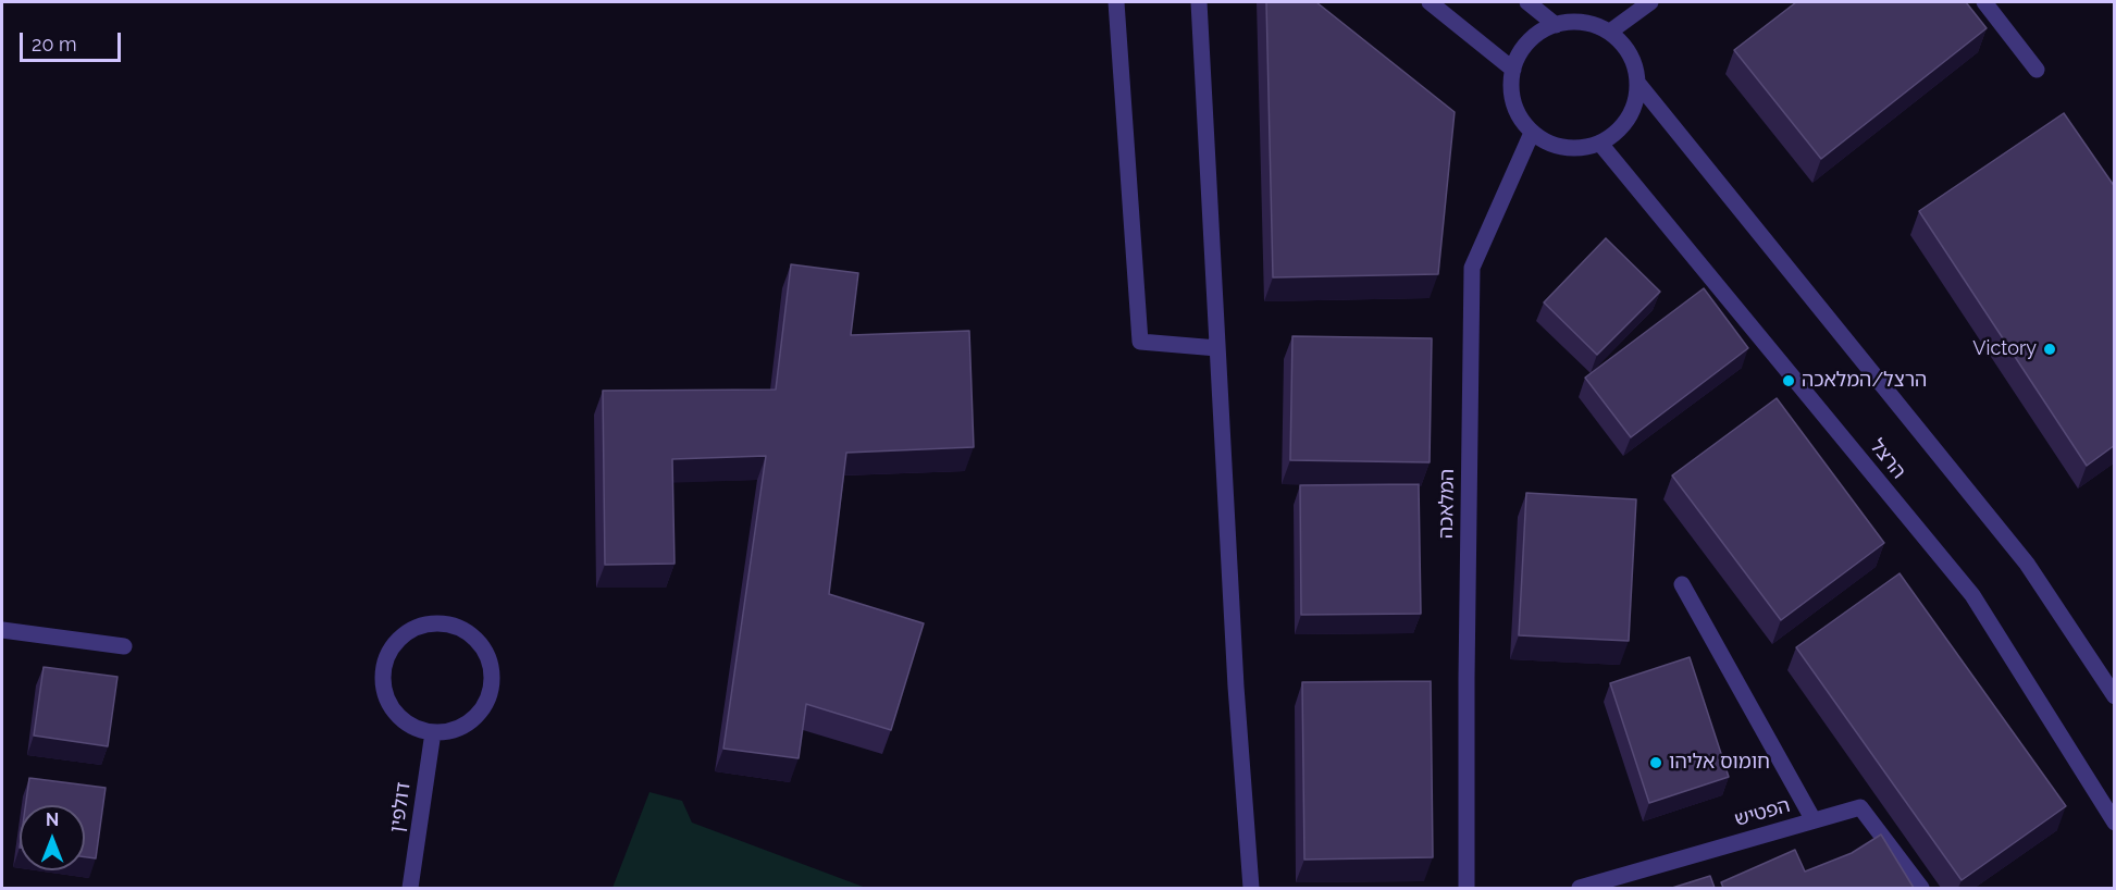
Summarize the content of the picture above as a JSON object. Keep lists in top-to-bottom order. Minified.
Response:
{"streets":{"street":["הרצל","המלאכה","דולפין","הפטיש"]},"crossings":[["הרצל","המלאכה"]],"places":["Victory","הרצל/המלאכה","חומוס אליהו"],"scale_bar":"20 m","north":"top"}
